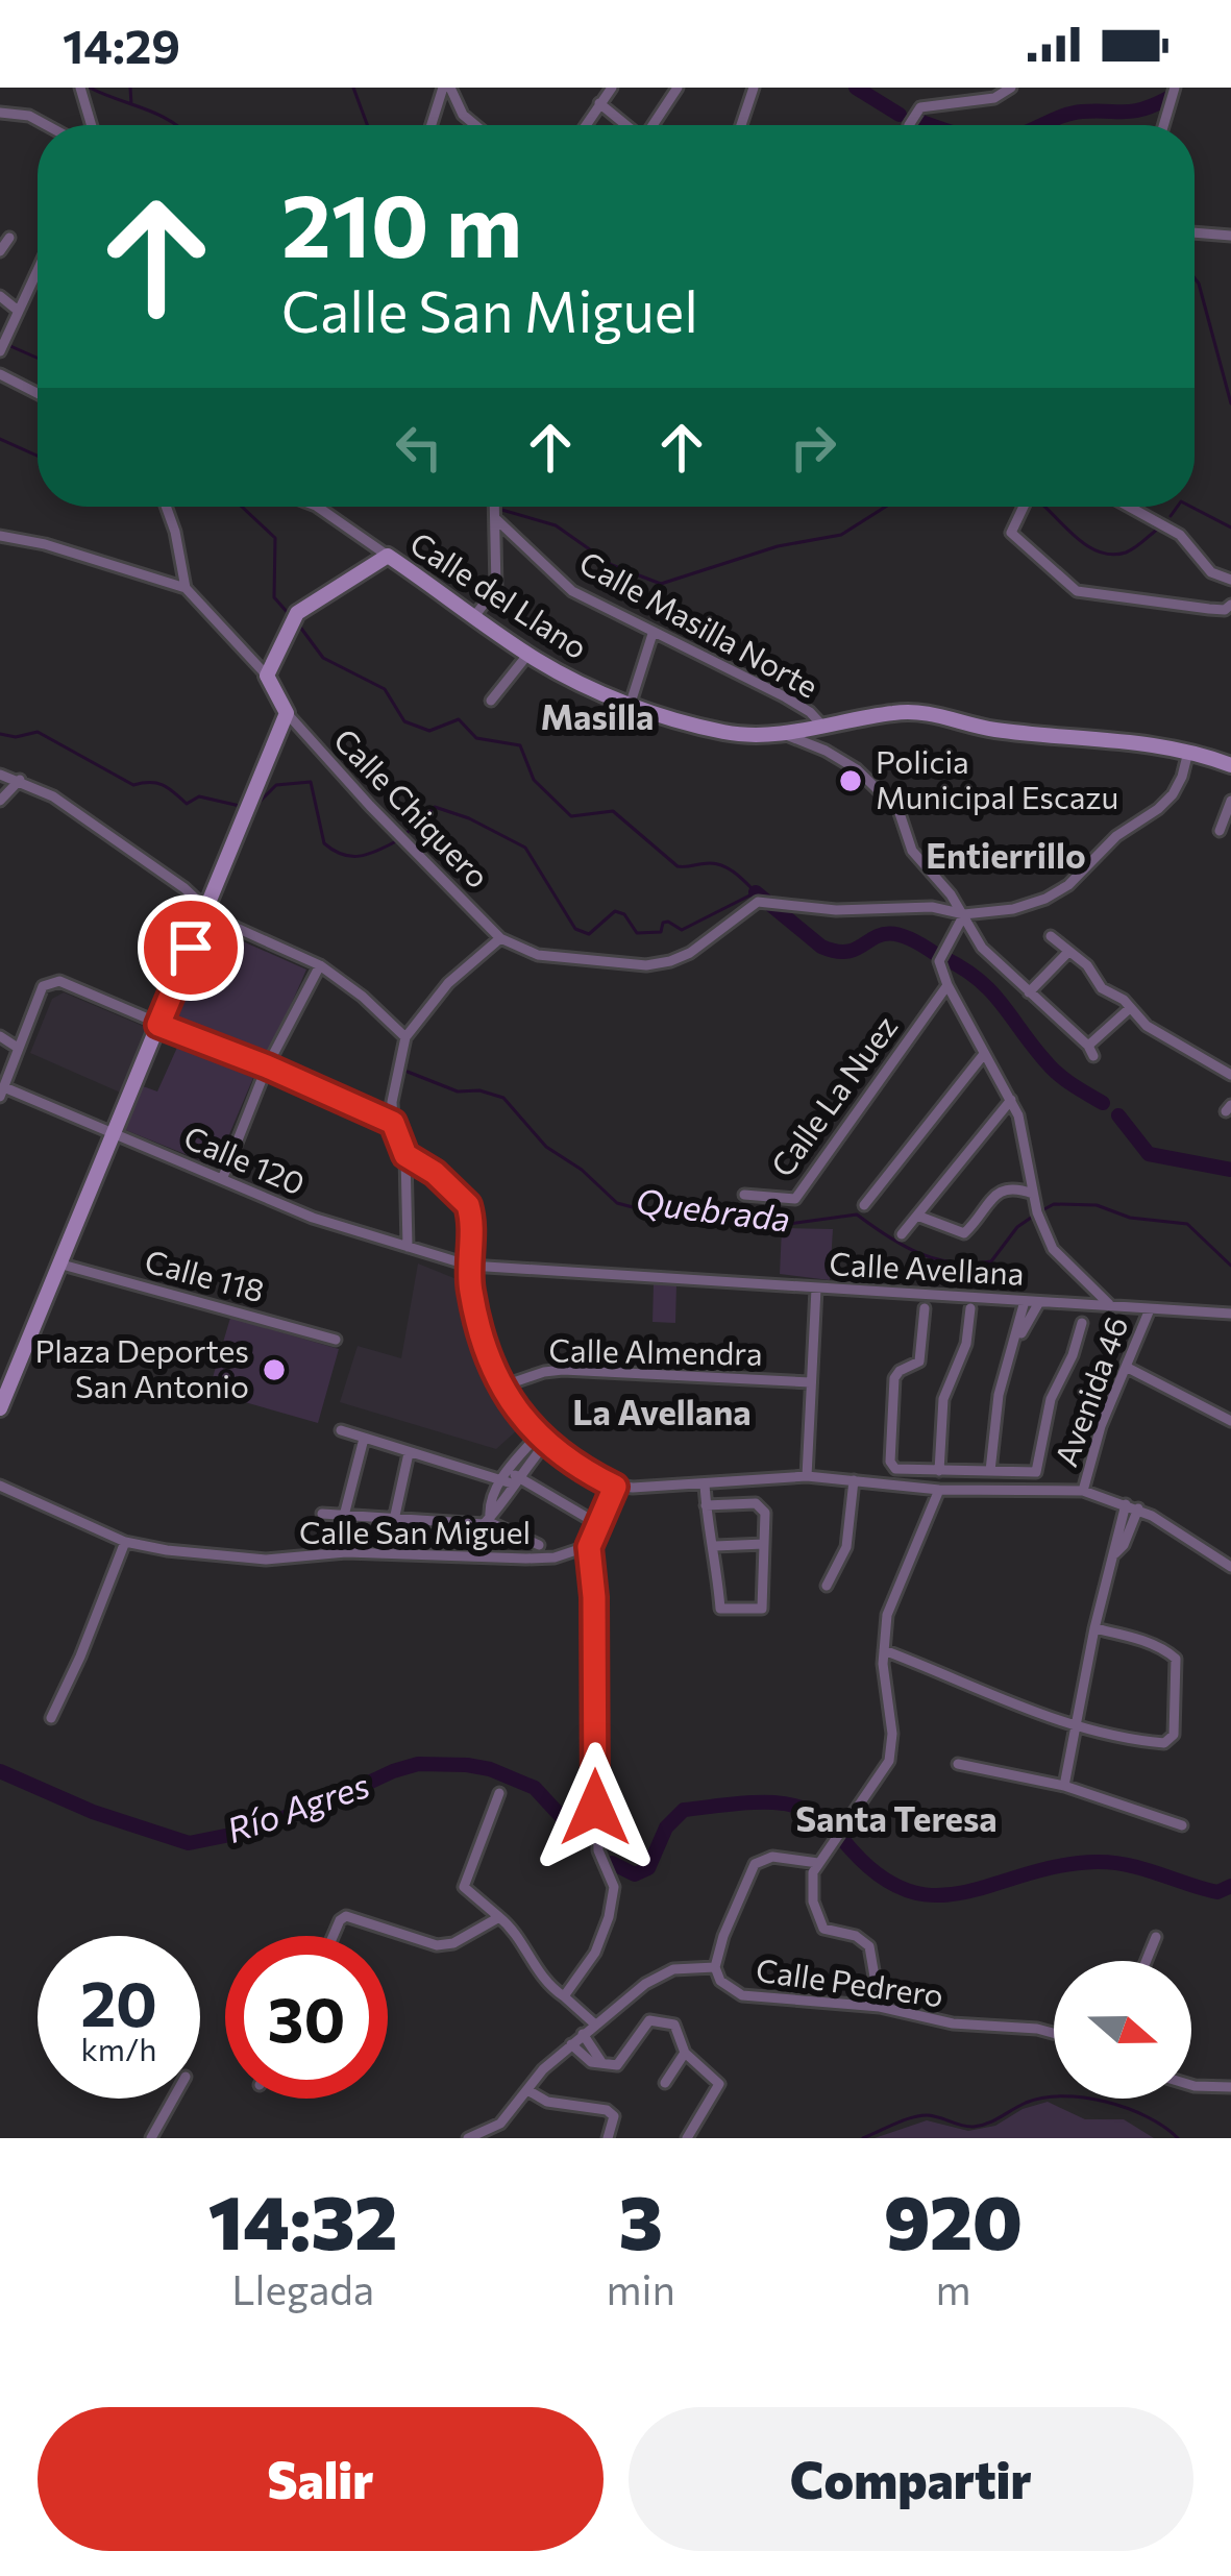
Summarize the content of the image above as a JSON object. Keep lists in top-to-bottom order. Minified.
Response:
{"streets":{"main road":["Calle del Llano"],"street":["Calle Masilla Norte","Calle Chiquero","Calle La Nuez","Calle 120","Calle Avellana","Calle 118","Calle Almendra","Avenida 46","Calle San Miguel","Calle Pedrero"]},"crossings":[["Calle del Llano","Calle Masilla Norte"],["Calle 120","Calle Avellana"],["Calle Avellana","Avenida 46"]],"districts":["Masilla","Entierrillo","La Avellana","Santa Teresa"],"water":["Quebrada","Río Agres"],"places":["Policia Municipal Escazu","Plaza Deportes San Antonio"],"north":"right","page":{"status":"14:29","turn":["210 m","Calle San Miguel"],"speed":"20 km/h","limit":"30","eta":["14:32","Llegada","3","min","920","m"],"buttons":["Salir","Compartir"]}}
